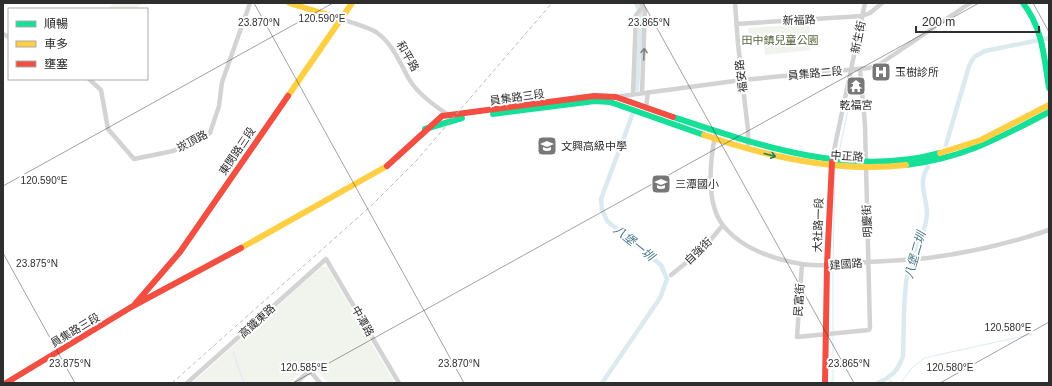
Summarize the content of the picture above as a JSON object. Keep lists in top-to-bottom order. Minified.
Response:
{"streets":{"street":["新福路","新生街","和平路","員集路二段","福安路","員集路三段","崁頂路","東閔路三段","中正路","明慶街","大社路一段","自強街","建國路","民富街","高鐵東路","中潭路"]},"crossings":[["新福路","新生街"],["新福路","福安路"],["新生街","員集路二段"],["新生街","大社路一段"],["和平路","員集路三段"],["和平路","東閔路三段"],["員集路二段","福安路"],["員集路二段","明慶街"],["員集路二段","大社路一段"],["福安路","中正路"],["員集路三段","東閔路三段"],["中正路","明慶街"],["中正路","大社路一段"],["中正路","建國路"],["明慶街","大社路一段"],["明慶街","建國路"],["明慶街","民富街"],["大社路一段","建國路"],["大社路一段","民富街"],["自強街","建國路"],["建國路","民富街"],["高鐵東路","中潭路"]],"water":["八堡一圳","八堡二圳"],"parks":["田中鎮兒童公園"],"places":{"hospital":["玉樹診所"],"temple":["乾福宮"],"school or university":["文興高級中學","三潭國小"]},"legend":["順暢","車多","壅塞"],"scale_bar":"200 m","coordinates":["120.590°E","23.870°N","23.865°N","23.875°N","120.580°E","120.585°E"]}
